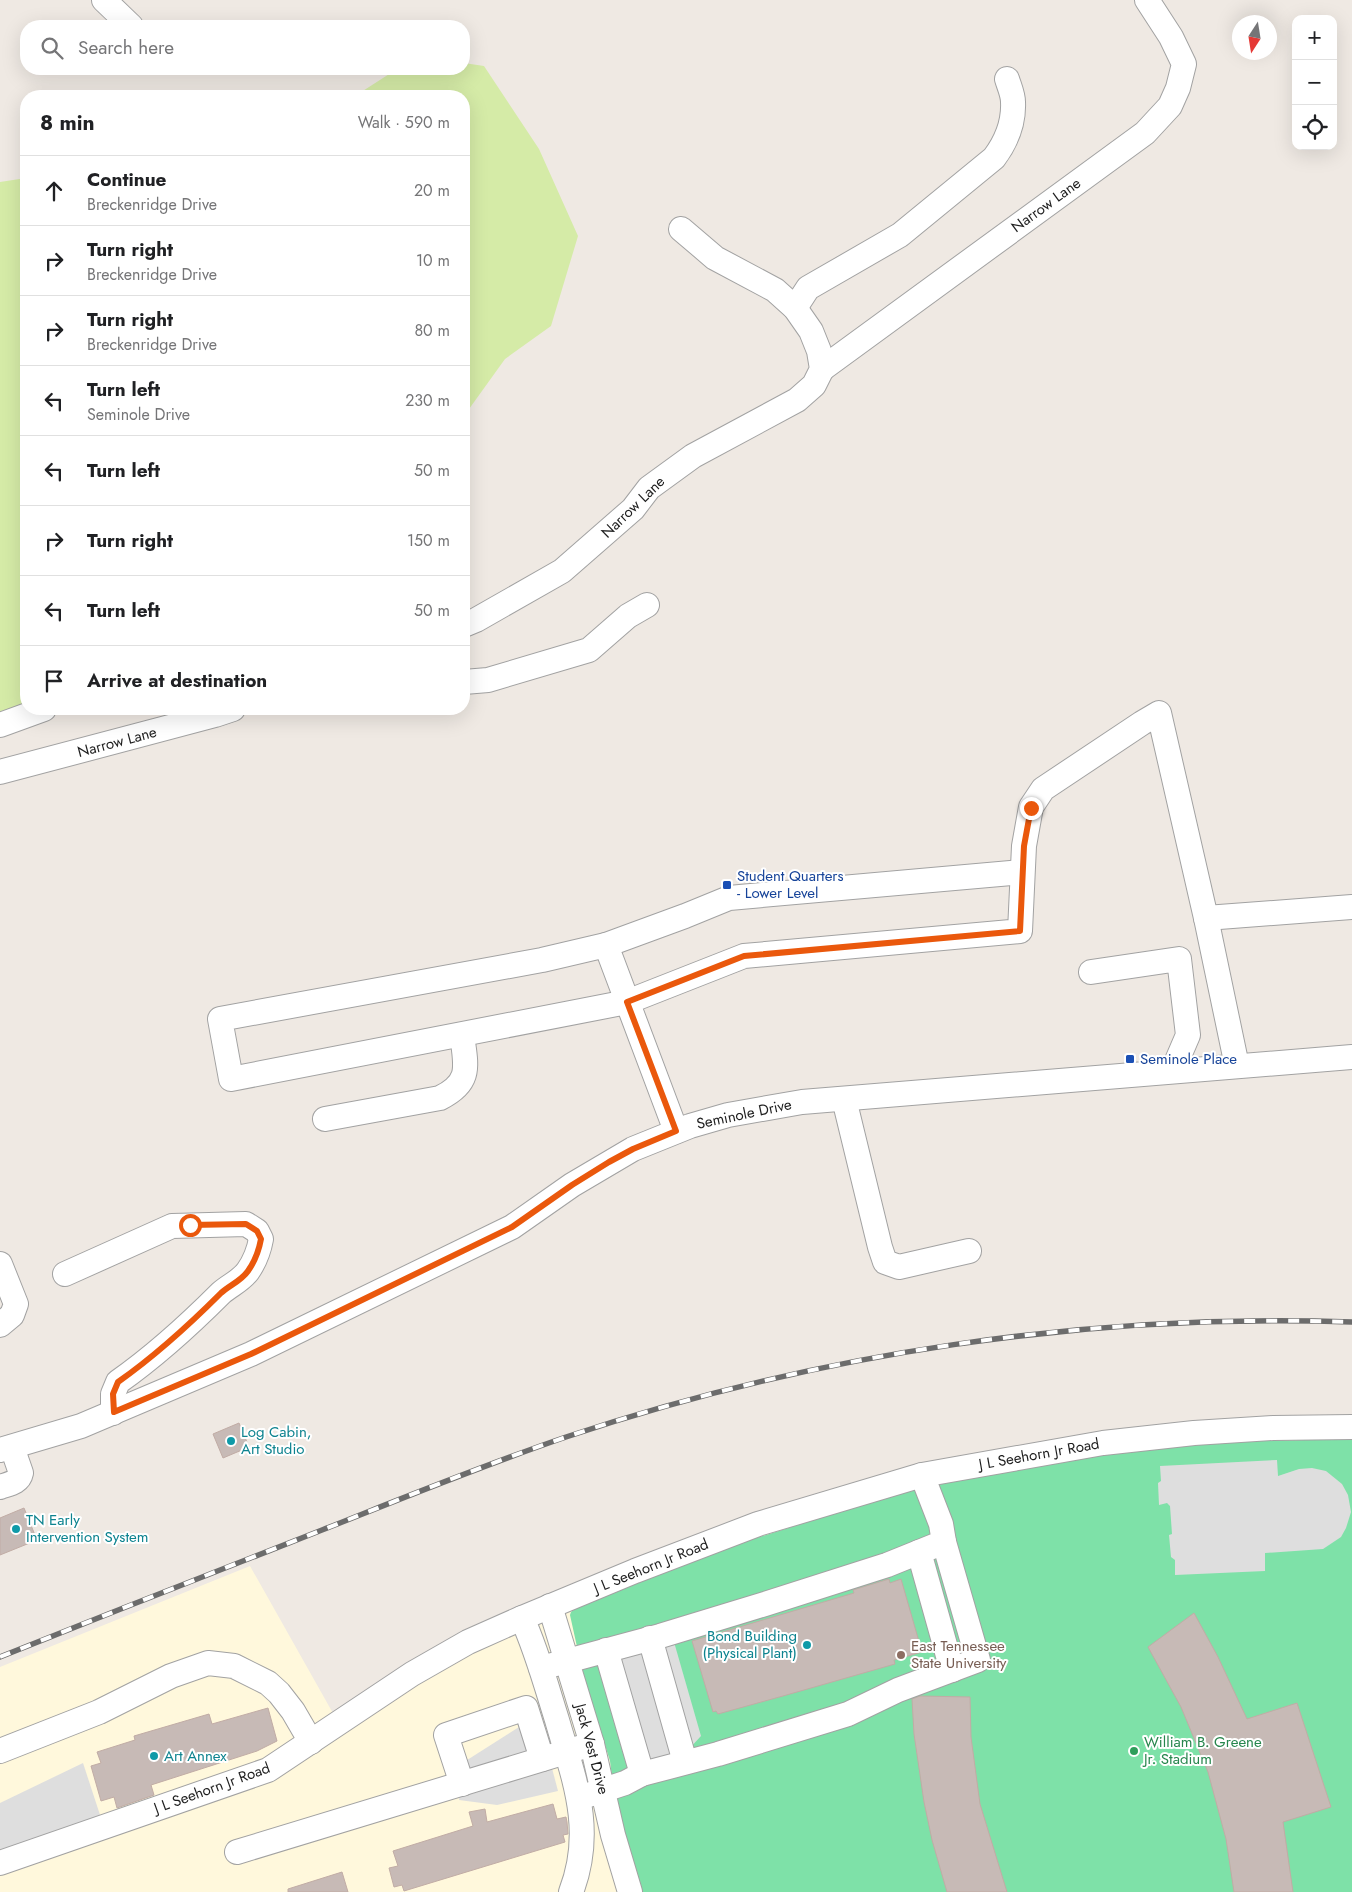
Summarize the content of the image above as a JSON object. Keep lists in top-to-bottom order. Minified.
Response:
{"streets":{"street":["Narrow Lane","Seminole Drive","J L Seehorn Jr Road","Jack Vest Drive"]},"crossings":[["J L Seehorn Jr Road","Jack Vest Drive"]],"places":{"transit":["Student Quarters - Lower Level","Seminole Place"],"other":["Log Cabin, Art Studio","TN Early Intervention System","Bond Building (Physical Plant)","East Tennessee State University","William B. Greene Jr. Stadium","Art Annex"]},"north":"bottom","page":{"map_buttons":["+","−"],"search":"Search here","heading":["8 min","Walk · 590 m"],"list":[["Continue","Breckenridge Drive","20 m"],["Turn right","Breckenridge Drive","10 m"],["Turn right","Breckenridge Drive","80 m"],["Turn left","Seminole Drive","230 m"],["Turn left","50 m"],["Turn right","150 m"],["Turn left","50 m"],"Arrive at destination"]}}
